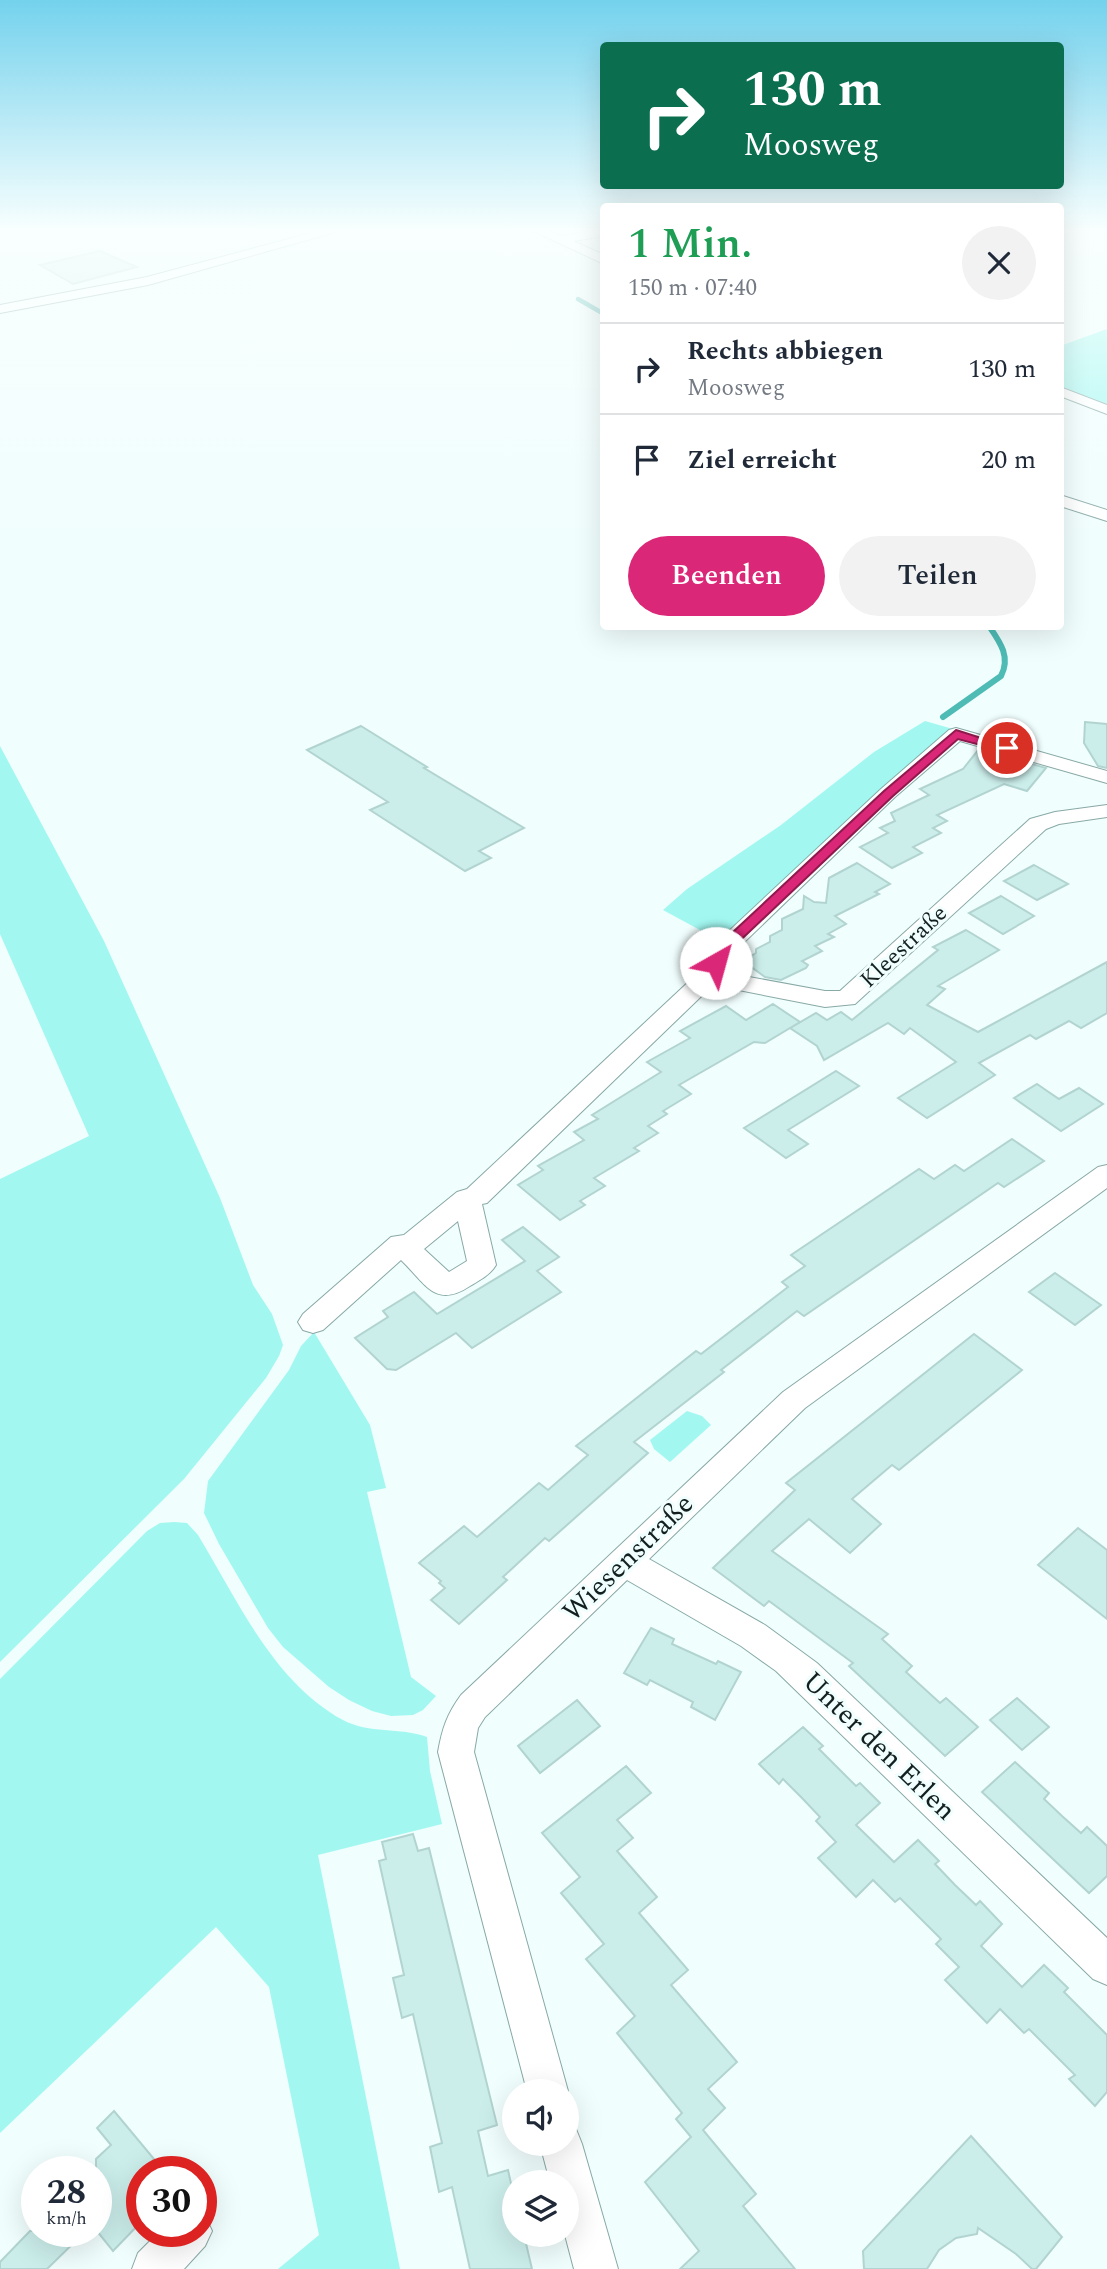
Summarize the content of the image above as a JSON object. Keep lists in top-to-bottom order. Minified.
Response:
{"streets":{"street":["Kleestraße","Wiesenstraße","Unter den Erlen"]},"crossings":[["Wiesenstraße","Unter den Erlen"]],"page":{"turn":["130 m","Moosweg"],"heading":["1 Min.","150 m · 07:40"],"list":[{"name":"Rechts abbiegen","note":"Moosweg","value":"130 m"},{"name":"Ziel erreicht","value":"20 m"}],"buttons":["Beenden","Teilen"],"speed":"28 km/h","limit":"30"}}
